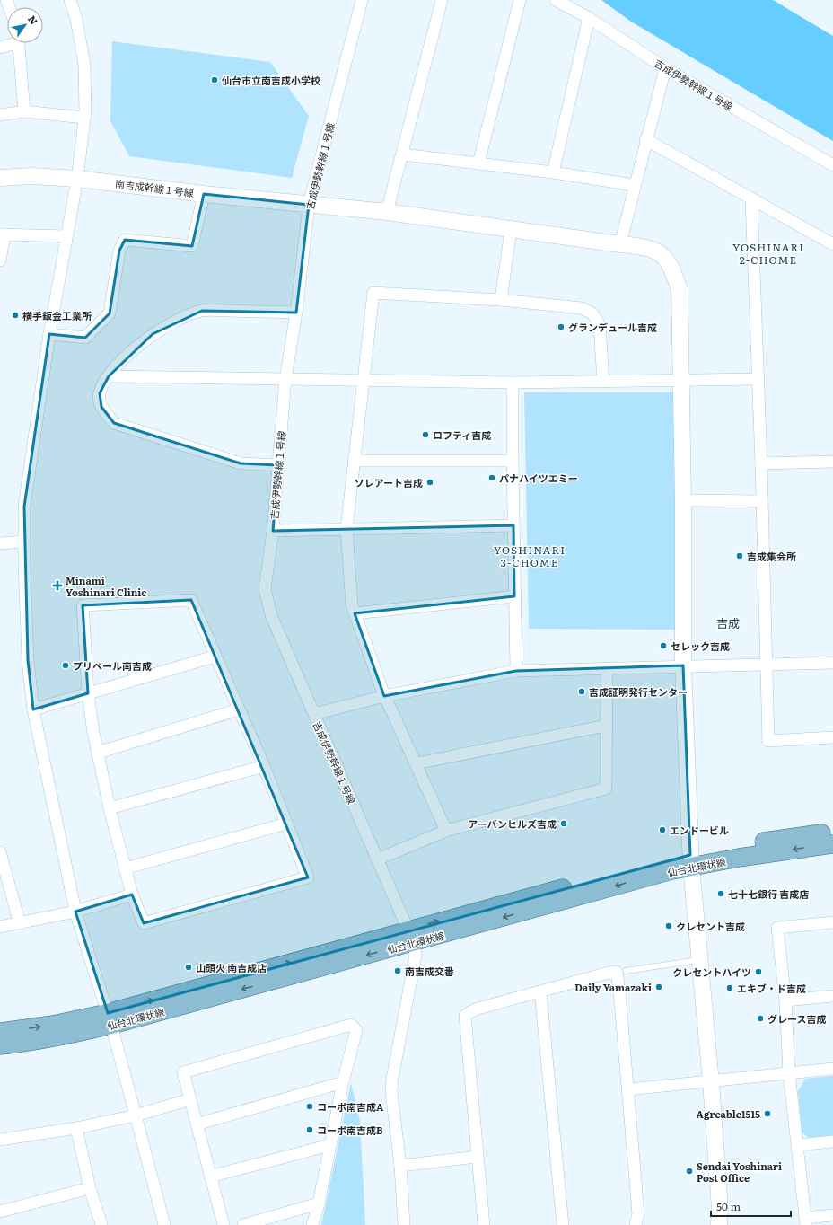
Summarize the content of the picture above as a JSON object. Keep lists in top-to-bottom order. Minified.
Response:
{"streets":{"main road":["仙台北環状線"],"street":["吉成伊勢幹線１号線","南吉成幹線１号線"]},"crossings":[["吉成伊勢幹線１号線","南吉成幹線１号線"],["吉成伊勢幹線１号線","仙台北環状線"],["南吉成幹線１号線","仙台北環状線"]],"districts":["YOSHINARI 2-CHOME","YOSHINARI 3-CHOME","吉成"],"places":{"other":["仙台市立南吉成小学校","横手鈑金工業所","グランデュール吉成","ロフティ吉成","パナハイツエミー","ソレアート吉成","吉成集会所","セレック吉成","プリベール南吉成","吉成証明発行センター","アーバンヒルズ吉成","エンドービル","七十七銀行 吉成店","クレセント吉成","山頭火 南吉成店","南吉成交番","クレセントハイツ","Daily Yamazaki","エキブ・ド吉成","グレース吉成","コーポ南吉成A","Agreable1515","コーポ南吉成B","Sendai Yoshinari Post Office"],"health":["Minami Yoshinari Clinic"]},"scale_bar":"50 m","north":"top right"}
